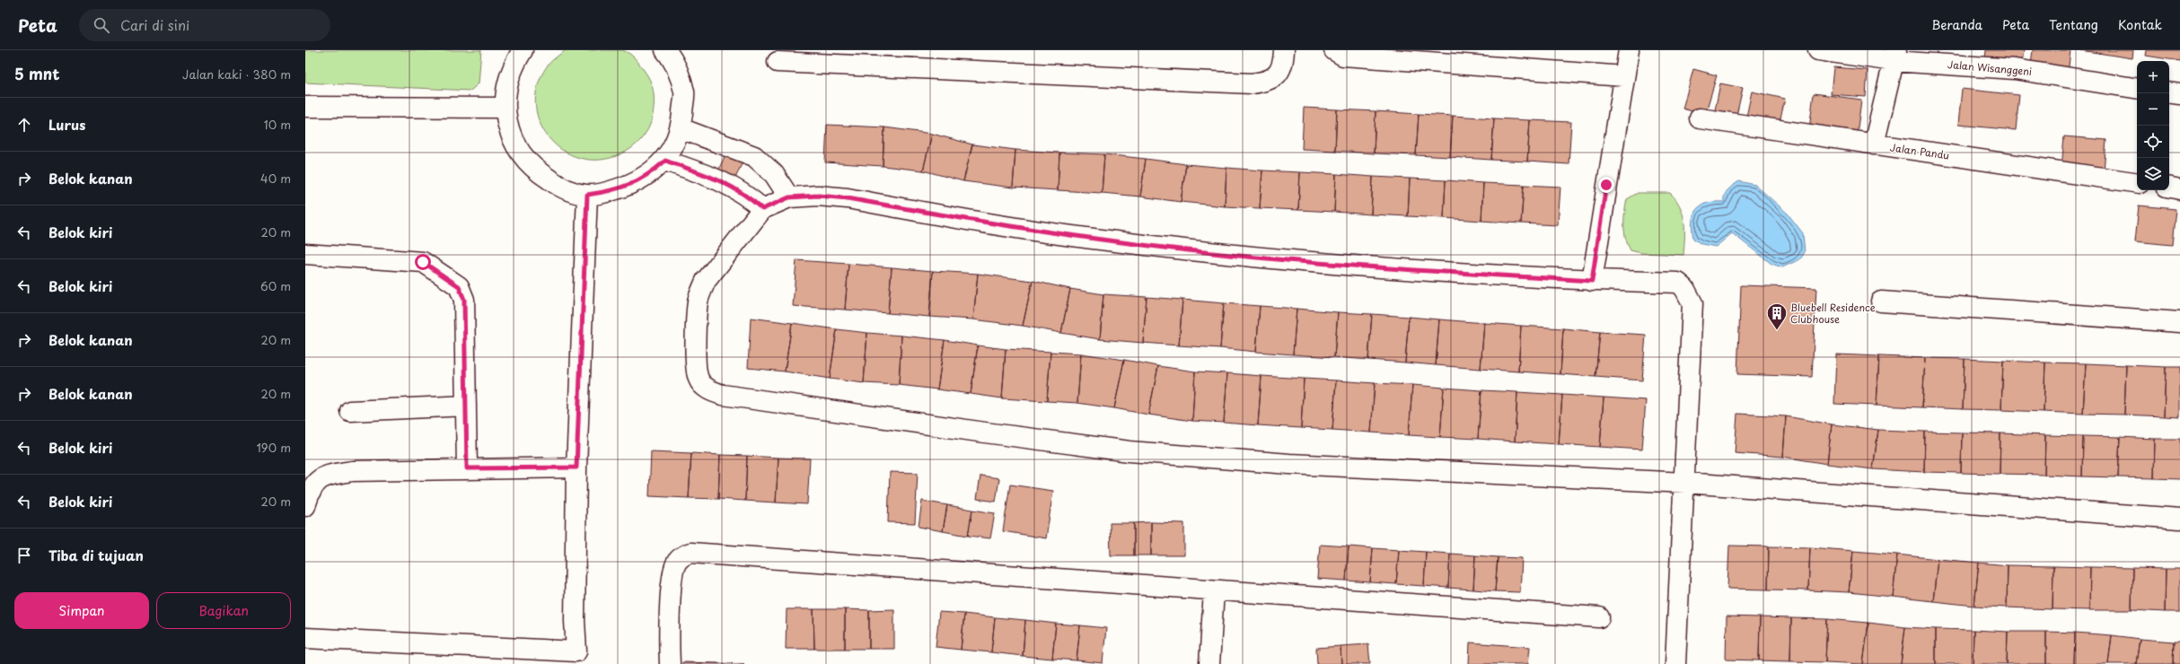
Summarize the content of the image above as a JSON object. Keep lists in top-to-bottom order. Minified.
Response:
{"streets":{"street":["Jalan Wisanggeni","Jalan Pandu"]},"places":{"building":["Bluebell Residence Clubhouse"]},"page":{"header":"Peta","search":"Cari di sini","nav":["Beranda","Peta","Tentang","Kontak"],"heading":["5 mnt","Jalan kaki · 380 m"],"map_buttons":["+","−"],"list":[["Lurus","10 m"],["Belok kanan","40 m"],["Belok kiri","20 m"],["Belok kiri","60 m"],["Belok kanan","20 m"],["Belok kanan","20 m"],["Belok kiri","190 m"],["Belok kiri","20 m"],"Tiba di tujuan"],"buttons":["Simpan","Bagikan"]}}
